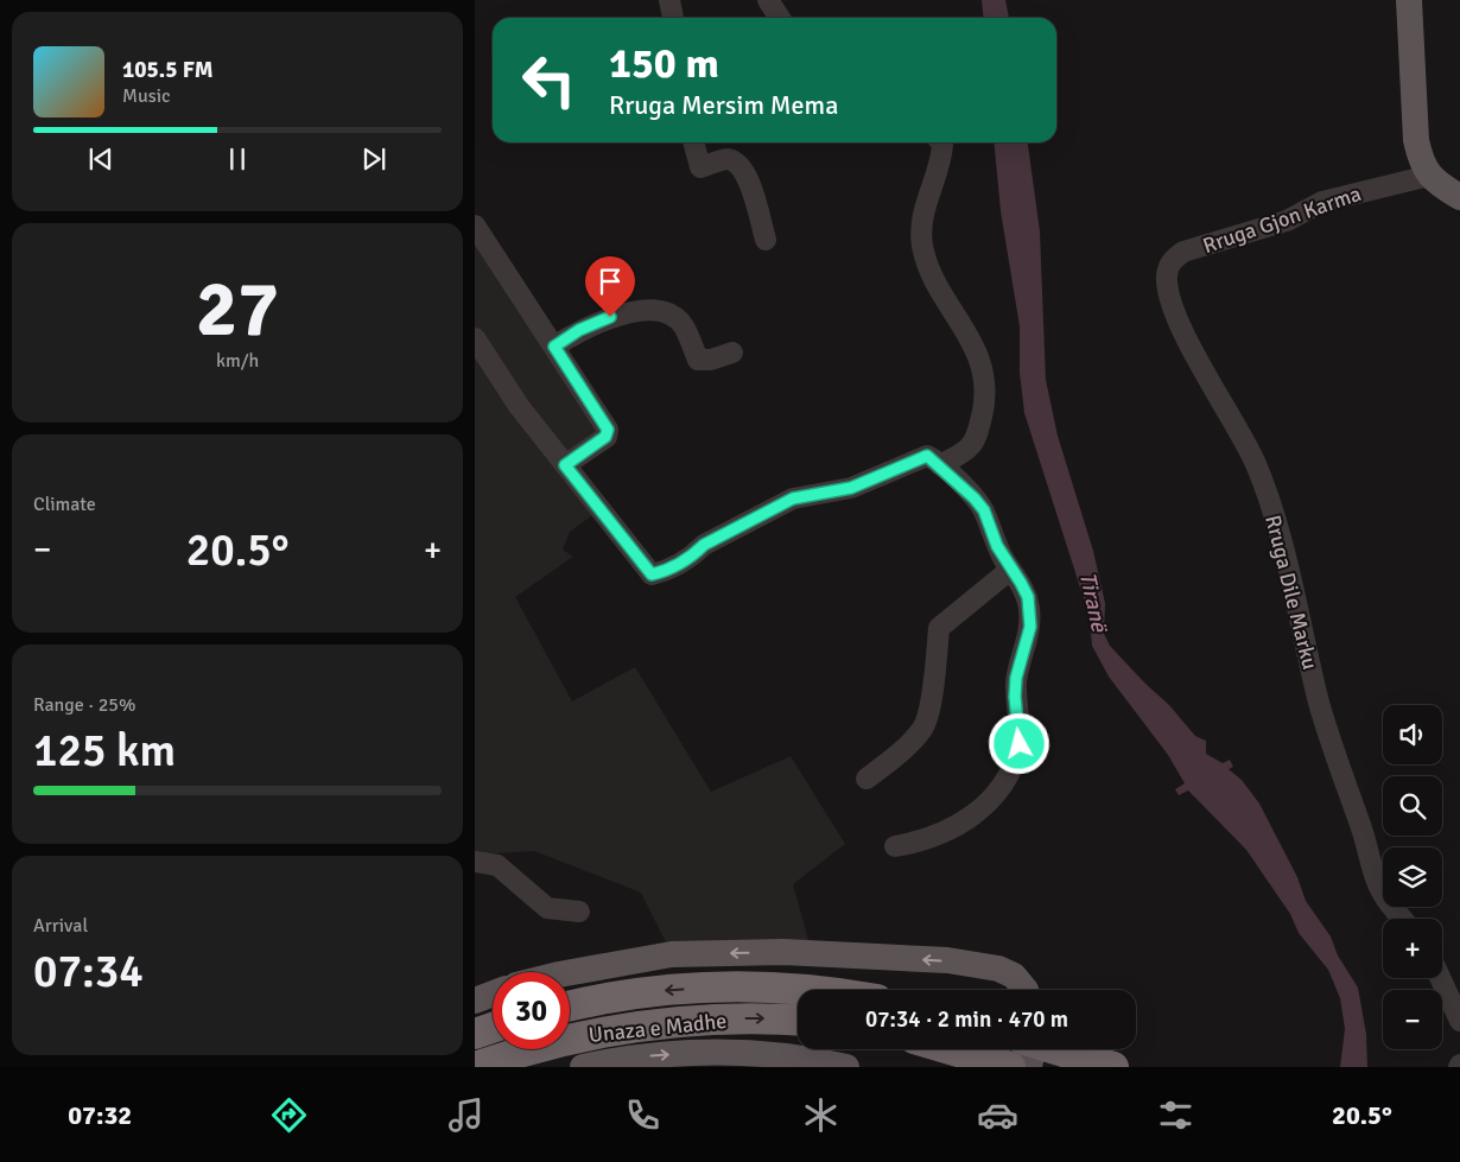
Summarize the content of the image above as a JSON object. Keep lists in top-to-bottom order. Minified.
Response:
{"streets":{"highway":["Unaza e Madhe"],"street":["Rruga Gjon Karma","Rruga Dile Marku"]},"crossings":[["Rruga Gjon Karma","Rruga Dile Marku"]],"water":["Tiranë"],"page":{"turn":["150 m","Rruga Mersim Mema"],"song":["105.5 FM","Music"],"tile":[["27","km/h"],"Climate",["Range · 25%","125 km"],["Arrival","07:34"]],"heat":["−","20.5°","+"],"map_buttons":["+","−"],"limit":"30","trip":"07:34 · 2 min · 470 m","tabs":["07:32","20.5°"]}}
